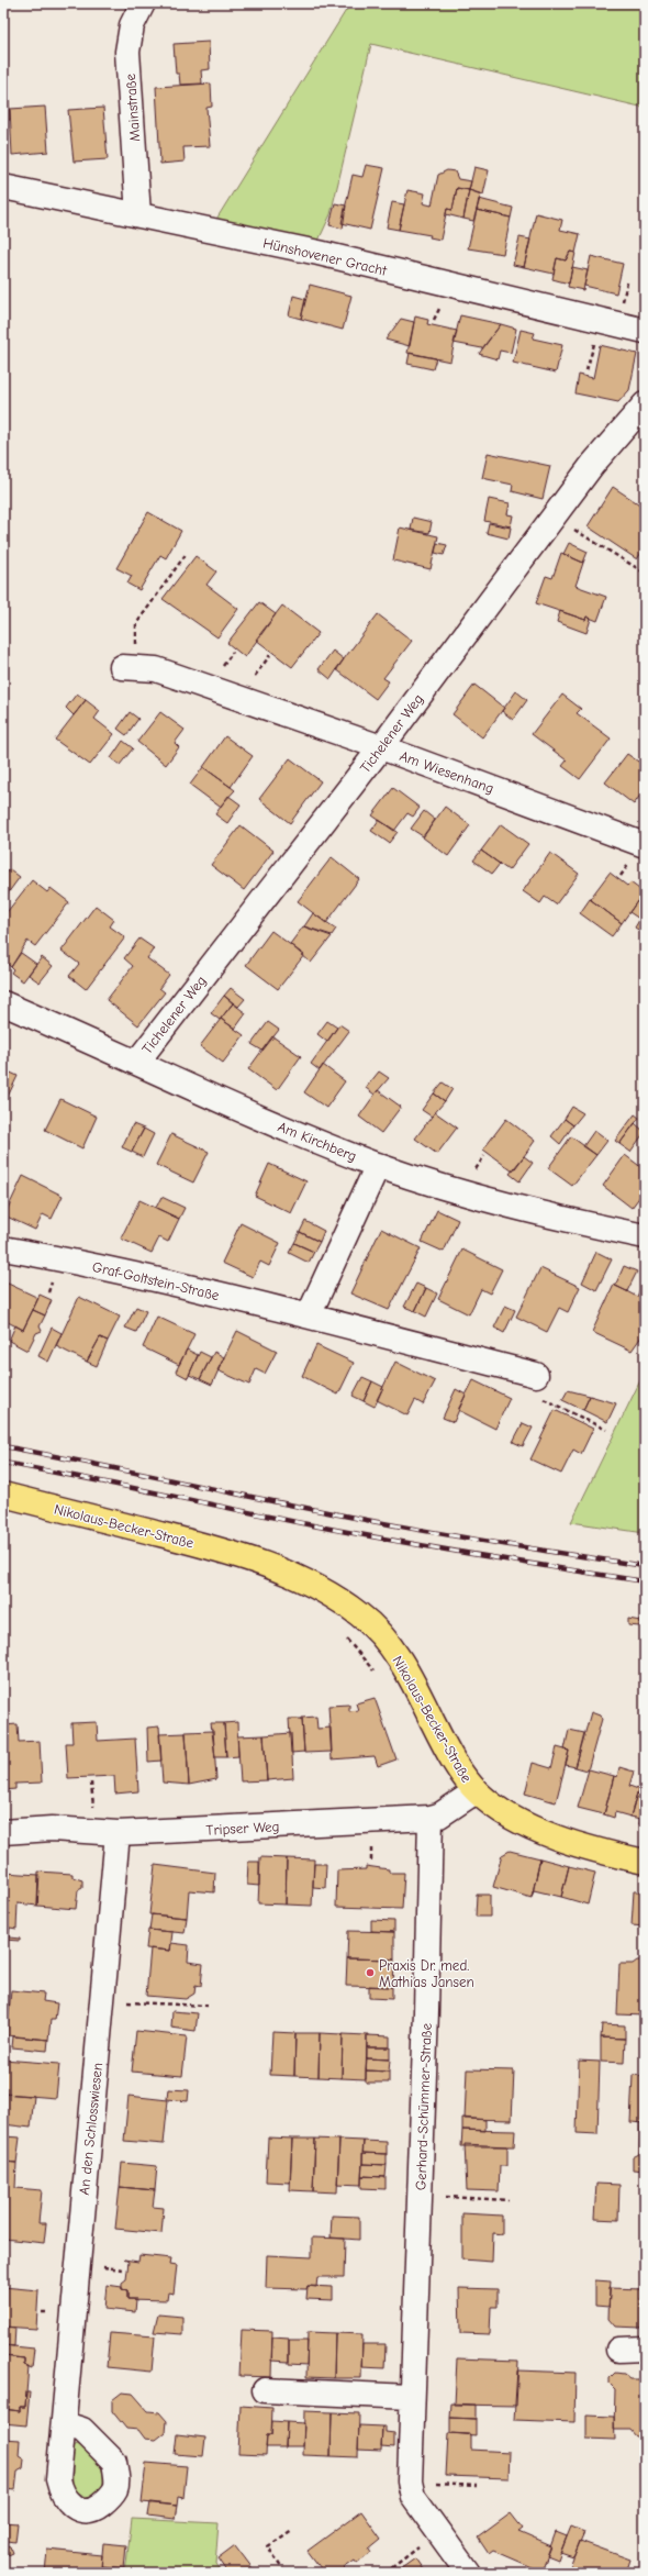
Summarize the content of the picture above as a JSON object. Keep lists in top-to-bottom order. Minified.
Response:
{"streets":{"main road":["Nikolaus-Becker-Straße"],"street":["Mainstraße","Hünshovener Gracht","Tichelener Weg","Am Wiesenhang","Am Kirchberg","Graf-Goltstein-Straße","Tripser Weg","Gerhard-Schümmer-Straße","An den Schlosswiesen"]},"crossings":[["Mainstraße","Hünshovener Gracht"],["Tichelener Weg","Am Wiesenhang"],["Tichelener Weg","Am Kirchberg"],["Nikolaus-Becker-Straße","Tripser Weg"],["Tripser Weg","Gerhard-Schümmer-Straße"],["Tripser Weg","An den Schlosswiesen"]],"places":["Praxis Dr. med. Mathias Jansen"]}
